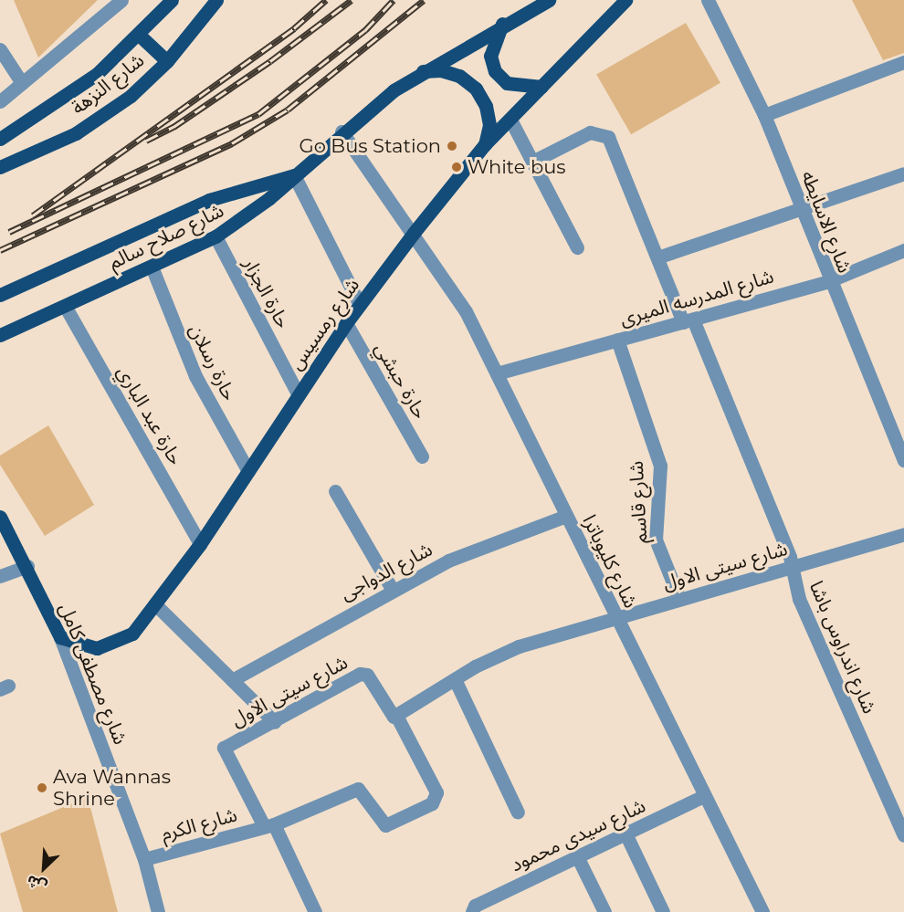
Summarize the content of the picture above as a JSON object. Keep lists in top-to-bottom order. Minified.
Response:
{"streets":{"main road":["شارع النزهة","شارع صلاح سالم","شارع رمسيس","شارع مصطفى كامل"],"street":["شارع الاسايطه","حارة الجزار","شارع المدرسه الميرى","حارة رسلان","حارة حبشي","حارة عبد الباري","شارع قاسم","شارع كليوباترا","شارع سيتى الاول","شارع الدواجى","شارع اندراوس باشا","شارع الكرم","شارع سيدى محمود"]},"crossings":[["شارع الاسايطه","شارع المدرسه الميرى"],["شارع صلاح سالم","حارة الجزار"],["شارع صلاح سالم","حارة رسلان"],["شارع صلاح سالم","حارة عبد الباري"],["شارع صلاح سالم","شارع كليوباترا"],["حارة الجزار","شارع رمسيس"],["شارع المدرسه الميرى","شارع قاسم"],["شارع المدرسه الميرى","شارع كليوباترا"],["شارع المدرسه الميرى","شارع اندراوس باشا"],["شارع رمسيس","حارة رسلان"],["شارع رمسيس","حارة حبشي"],["شارع رمسيس","حارة عبد الباري"],["شارع رمسيس","شارع كليوباترا"],["شارع رمسيس","شارع مصطفى كامل"],["شارع قاسم","شارع سيتى الاول"],["شارع كليوباترا","شارع سيتى الاول"],["شارع كليوباترا","شارع الدواجى"],["شارع كليوباترا","شارع سيدى محمود"],["شارع سيتى الاول","شارع اندراوس باشا"],["شارع سيتى الاول","شارع الكرم"],["شارع مصطفى كامل","شارع الكرم"]],"places":["Go Bus Station","White bus","Ava Wannas Shrine"],"north":"bottom left"}
